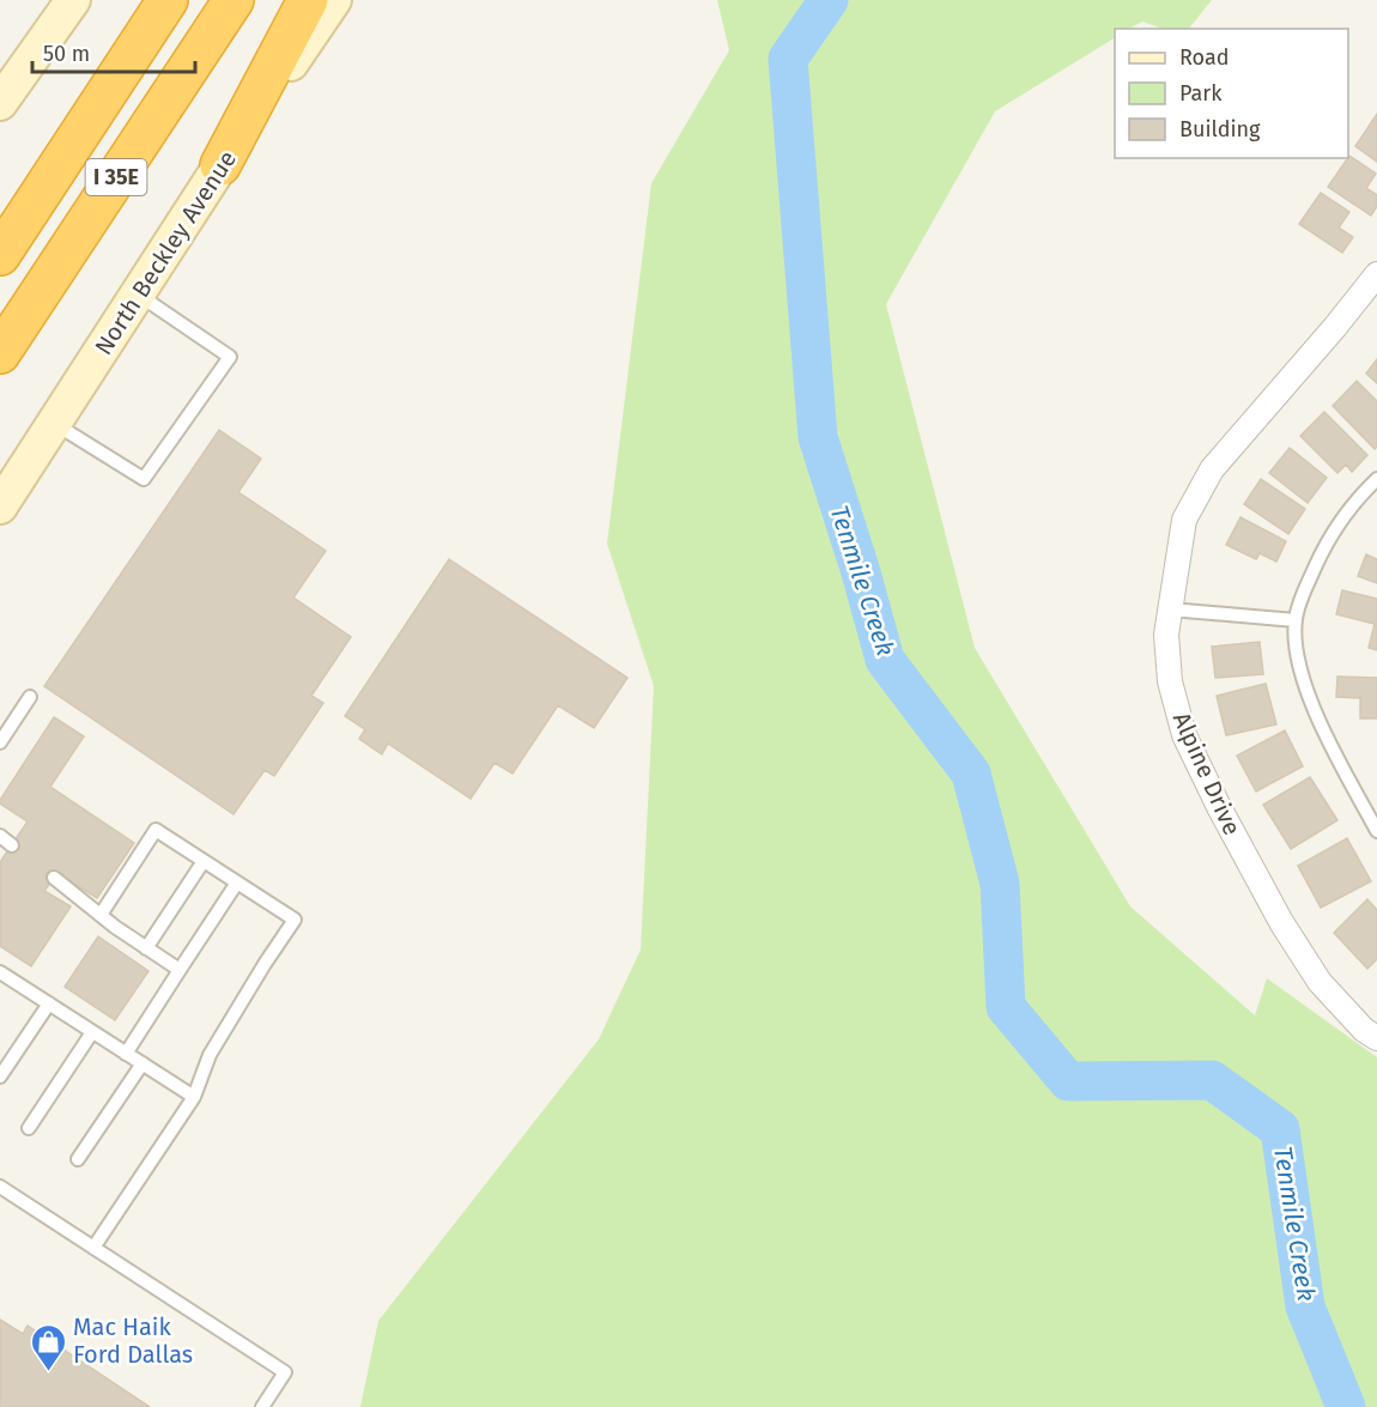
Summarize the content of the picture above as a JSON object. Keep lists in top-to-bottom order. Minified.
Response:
{"streets":{"highway":["I 35E"],"main road":["North Beckley Avenue"],"street":["Alpine Drive"]},"water":["Tenmile Creek"],"places":{"shop":["Mac Haik Ford Dallas"]},"legend":["Road","Park","Building"],"scale_bar":"50 m"}
